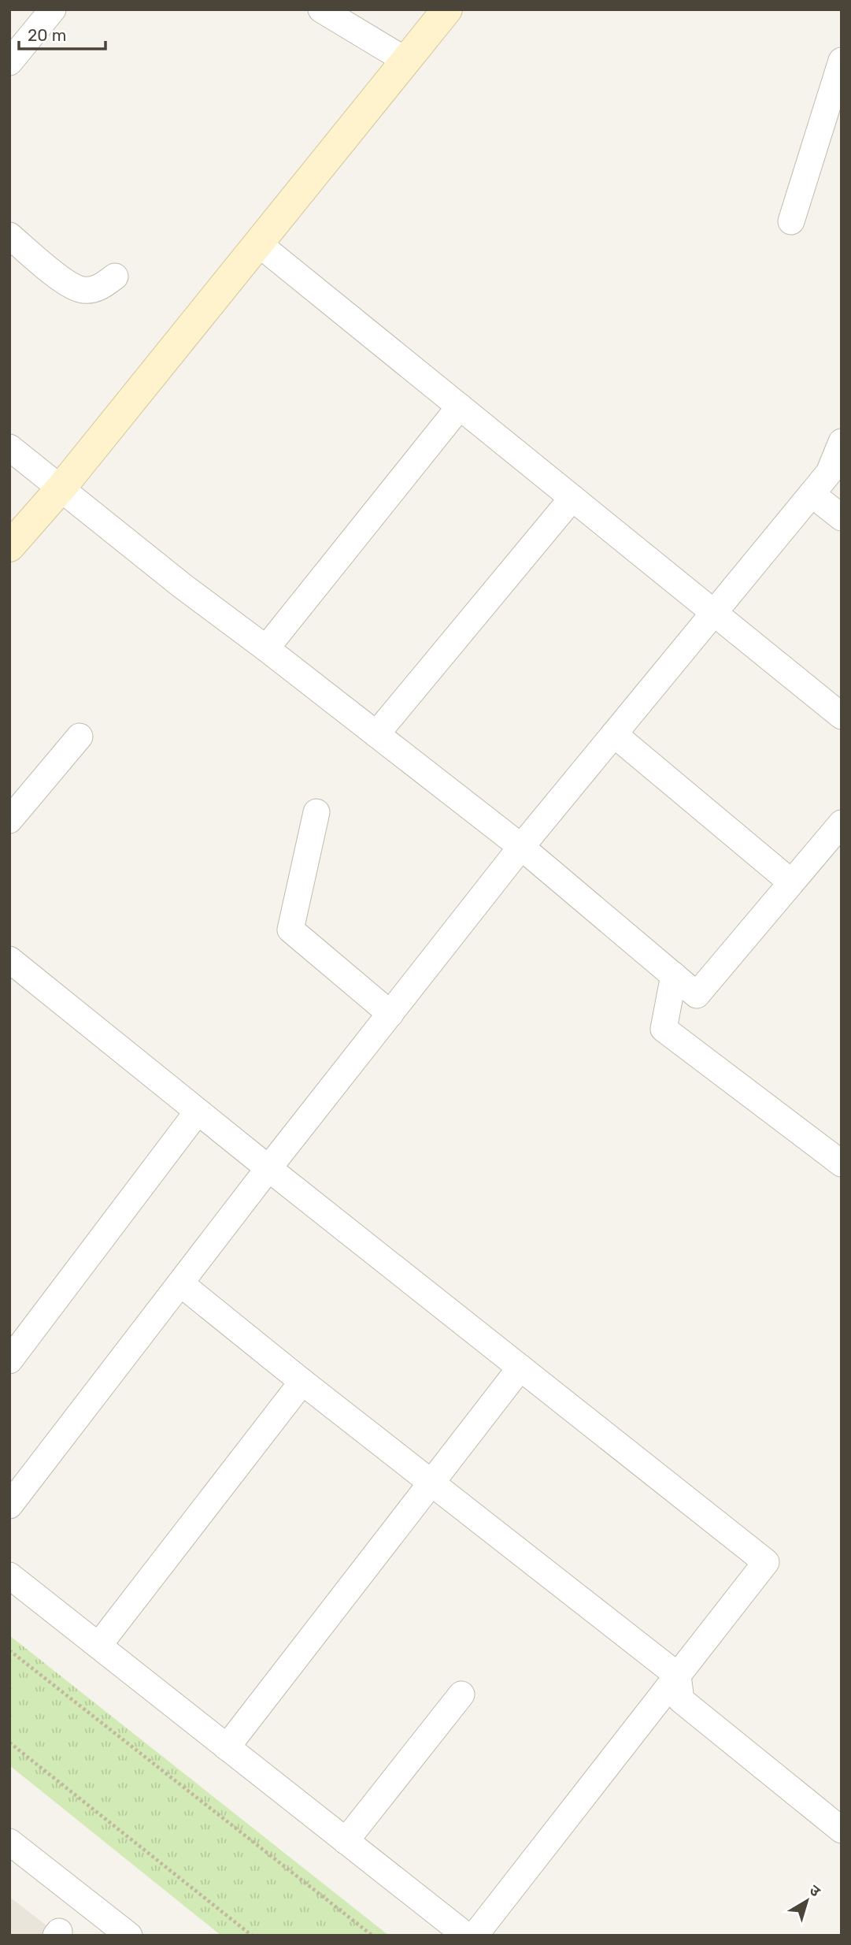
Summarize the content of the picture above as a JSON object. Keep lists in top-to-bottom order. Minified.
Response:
{"scale_bar":"20 m","north":"top right"}
